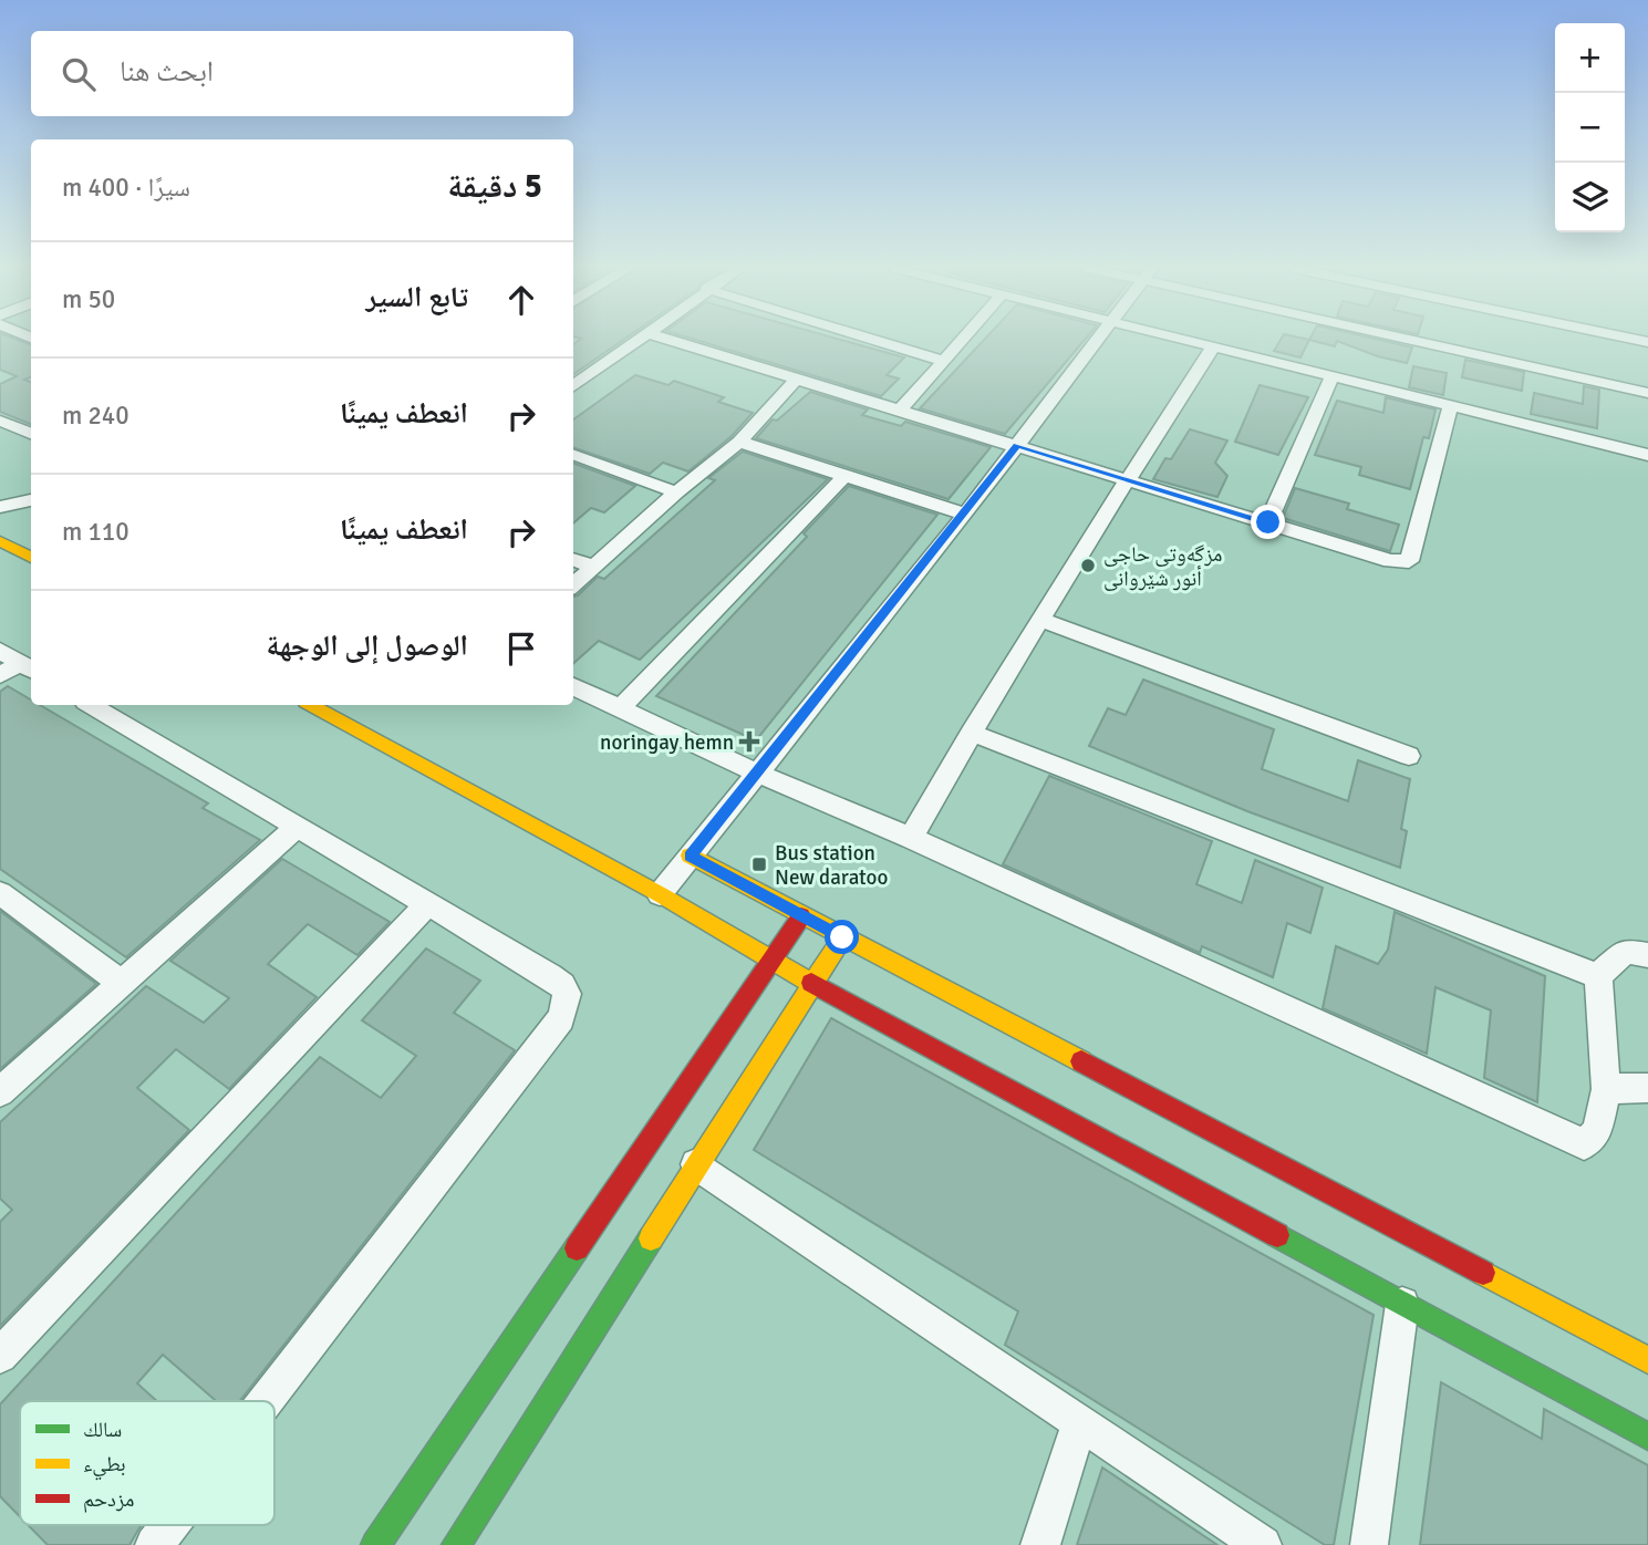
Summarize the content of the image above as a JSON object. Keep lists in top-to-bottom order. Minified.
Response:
{"places":{"other":["مزگەوتی حاجی أنور شێروانی"],"health":["noringay hemn"],"transit":["Bus station New daratoo"]},"legend":["سالك","بطيء","مزدحم"],"page":{"map_buttons":["+","−"],"search":"ابحث هنا","heading":["5 دقيقة","سيرًا · 400 m"],"list":[["تابع السير","50 m"],["انعطف يمينًا","240 m"],["انعطف يمينًا","110 m"],"الوصول إلى الوجهة"]}}
